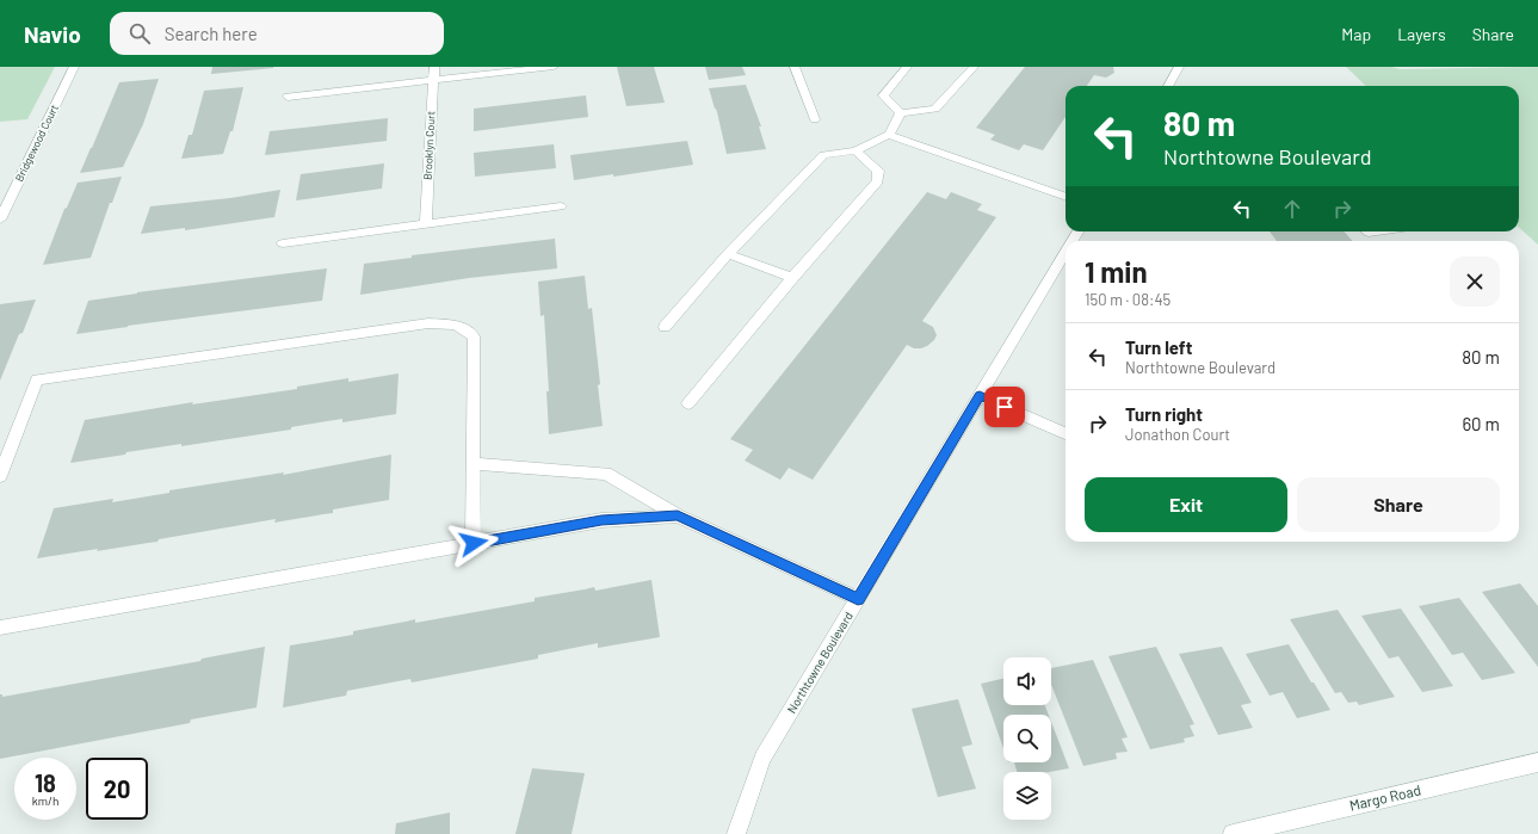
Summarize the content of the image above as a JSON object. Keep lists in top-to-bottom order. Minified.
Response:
{"streets":{"street":["Bridgewood Court","Brooklyn Court","Northtowne Boulevard","Margo Road"]},"page":{"header":"Navio","search":"Search here","nav":["Map","Layers","Share"],"turn":["80 m","Northtowne Boulevard"],"heading":["1 min","150 m · 08:45"],"list":[{"name":"Turn left","note":"Northtowne Boulevard","value":"80 m"},{"name":"Turn right","note":"Jonathon Court","value":"60 m"}],"buttons":["Exit","Share"],"speed":"18 km/h","limit":"20"}}
